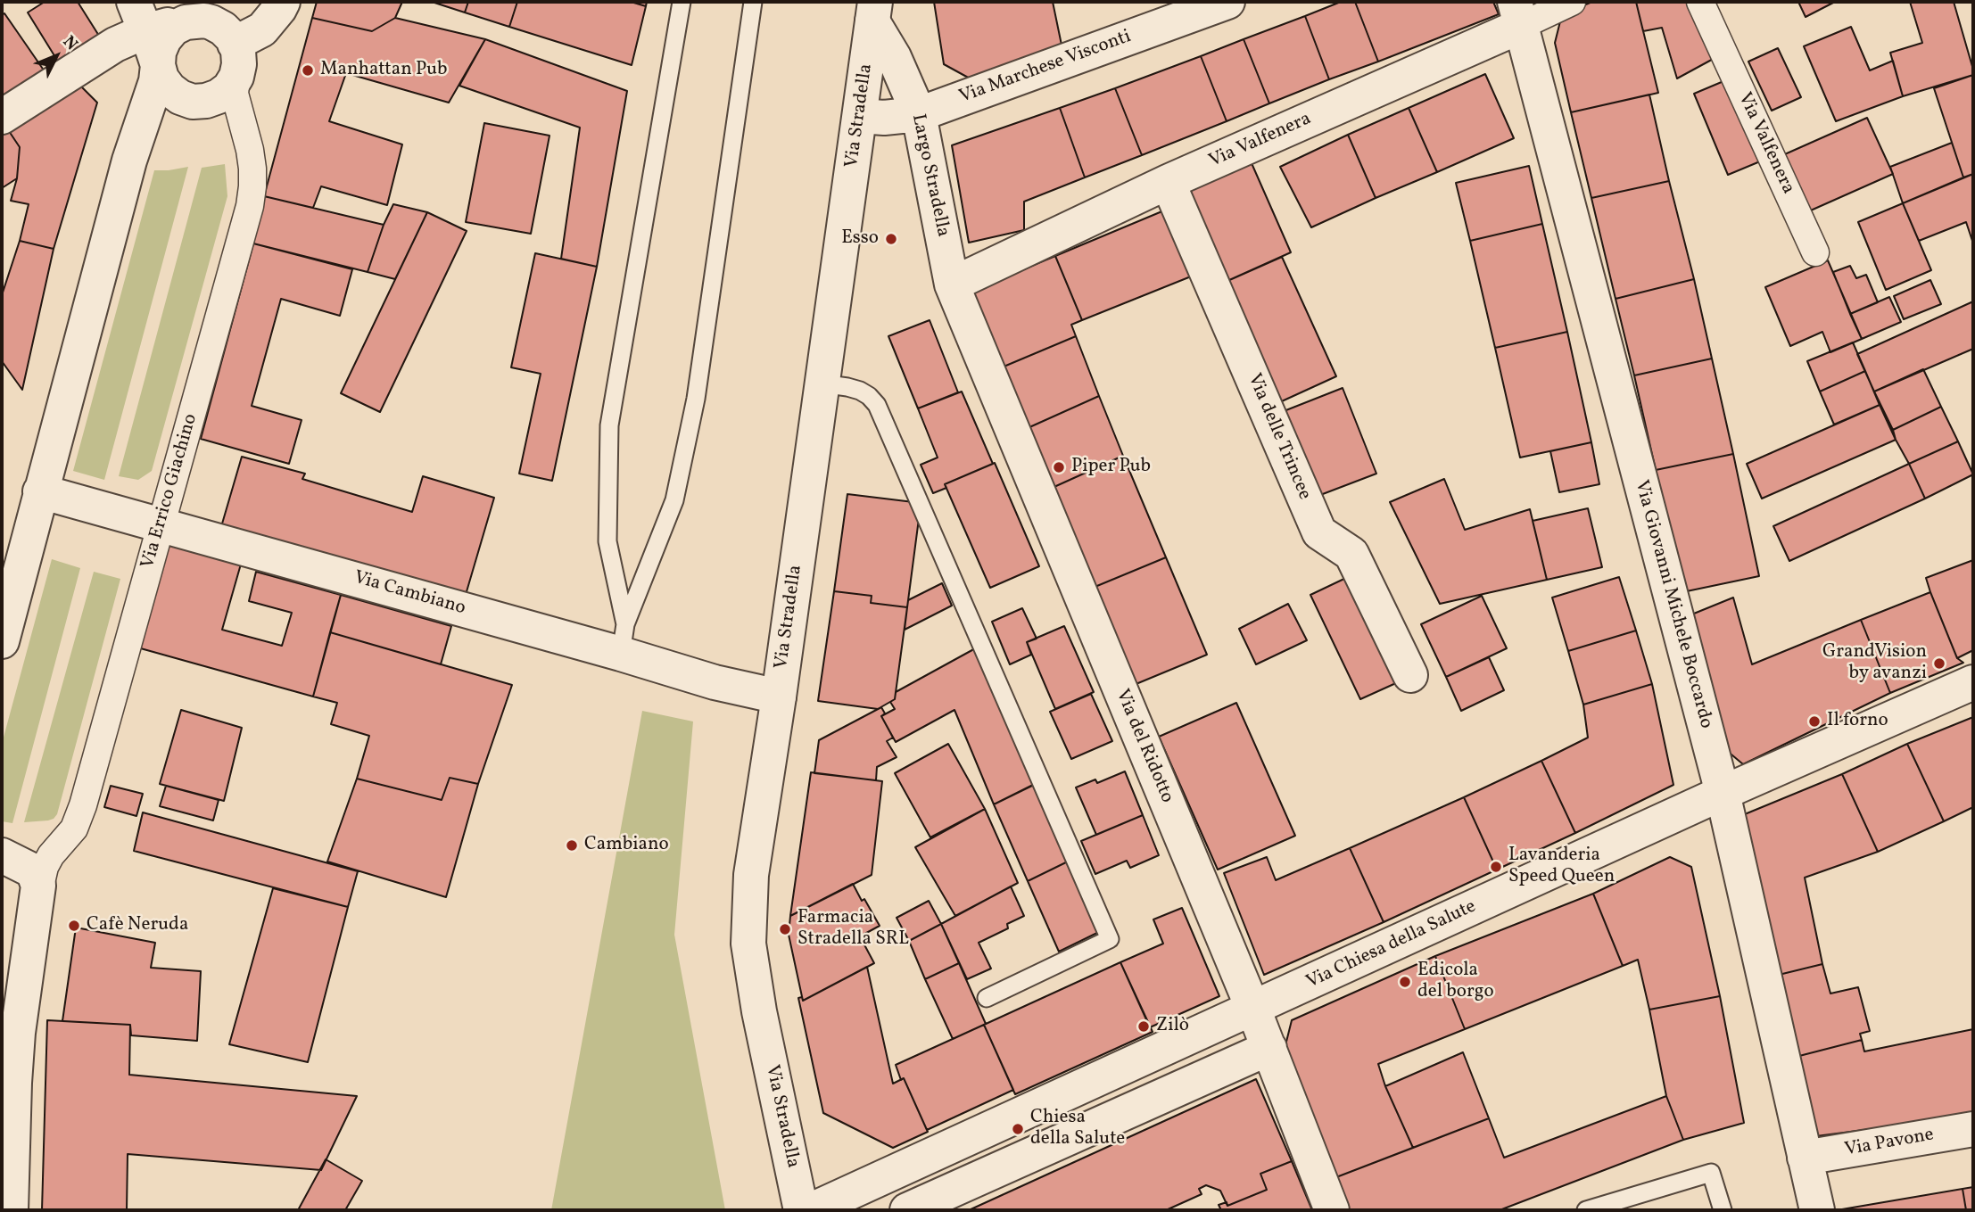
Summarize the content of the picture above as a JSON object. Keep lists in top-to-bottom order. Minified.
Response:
{"streets":{"street":["Via Marchese Visconti","Via Stradella","Via Valfenera","Largo Stradella","Via delle Trincee","Via Errico Giachino","Via Cambiano","Via Giovanni Michele Boccardo","Via del Ridotto","Via Chiesa della Salute","Via Pavone"]},"crossings":[["Via Marchese Visconti","Via Stradella"],["Via Marchese Visconti","Largo Stradella"],["Via Stradella","Largo Stradella"],["Via Stradella","Via Cambiano"],["Via Valfenera","Largo Stradella"],["Via Valfenera","Via delle Trincee"],["Via Valfenera","Via Giovanni Michele Boccardo"],["Via Valfenera","Via del Ridotto"],["Largo Stradella","Via del Ridotto"],["Via Errico Giachino","Via Cambiano"],["Via Giovanni Michele Boccardo","Via Chiesa della Salute"],["Via Giovanni Michele Boccardo","Via Pavone"],["Via del Ridotto","Via Chiesa della Salute"]],"places":["Manhattan Pub","Esso","Piper Pub","GrandVision by avanzi","Il forno","Cambiano","Lavanderia Speed Queen","Cafè Neruda","Farmacia Stradella SRL","Edicola del borgo","Zilò","Chiesa della Salute"],"north":"top right"}
